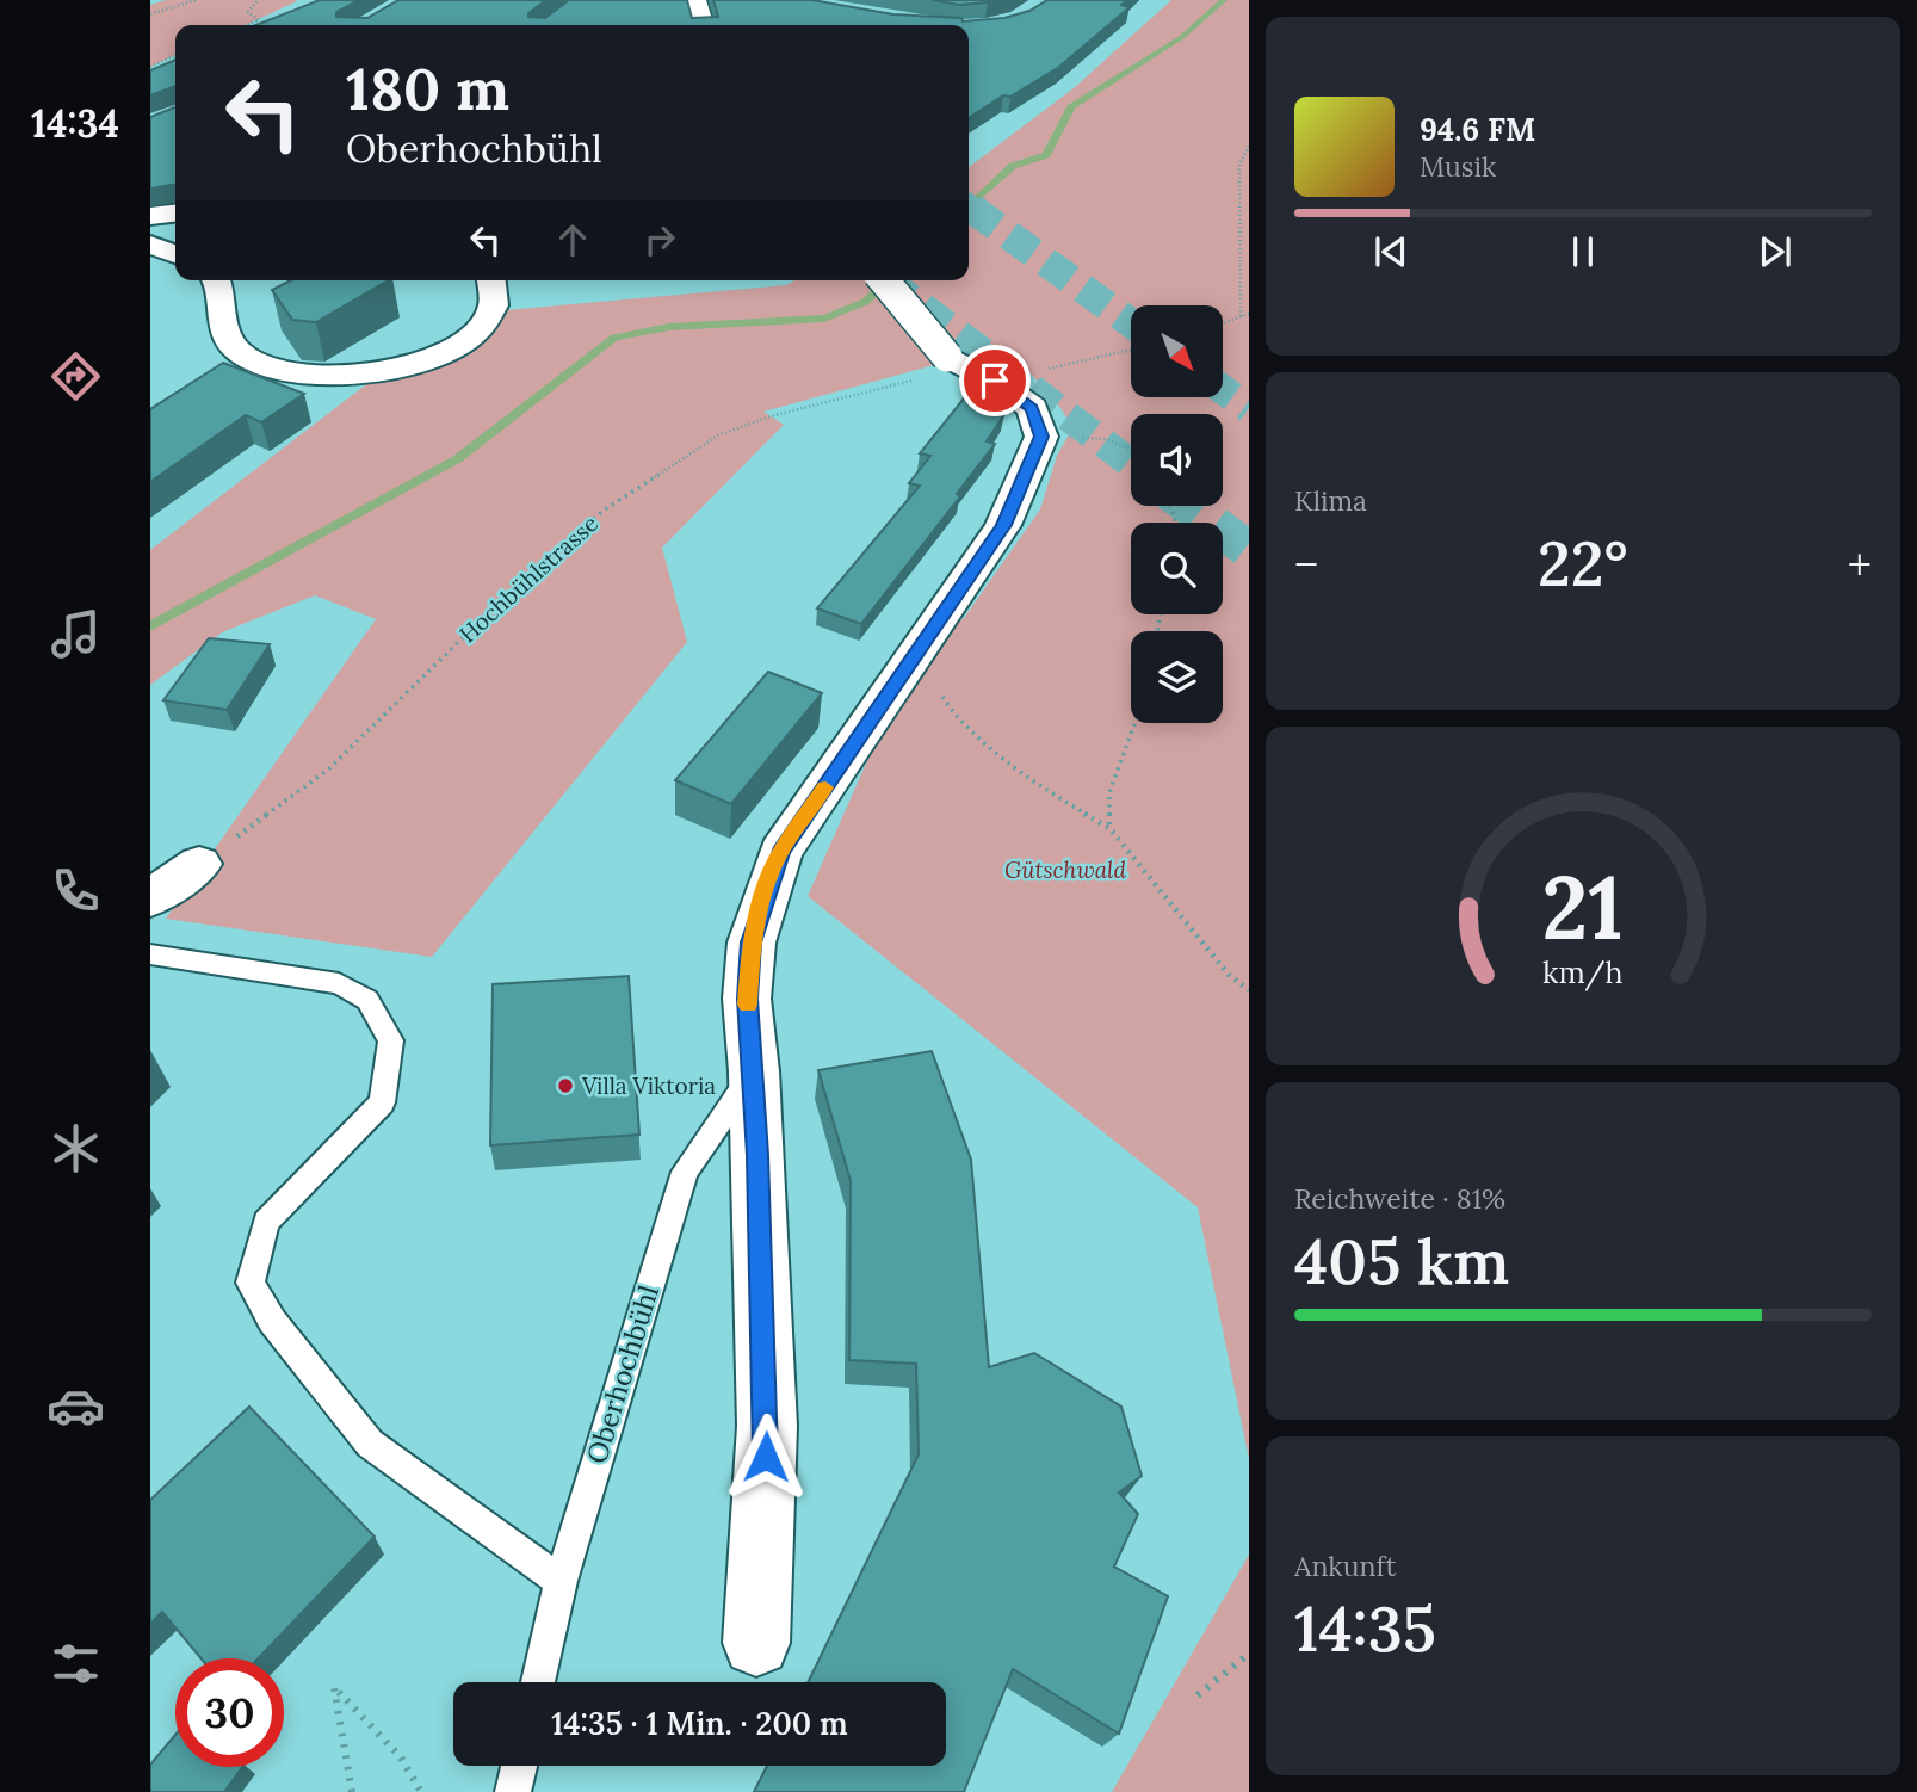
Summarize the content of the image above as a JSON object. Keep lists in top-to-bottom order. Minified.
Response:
{"streets":{"lane":["Oberhochbühl"],"path":["Hochbühlstrasse"]},"parks":["Gütschwald"],"places":["Villa Viktoria"],"north":"bottom right","page":{"tabs":"14:34","turn":["180 m","Oberhochbühl"],"song":["94.6 FM","Musik"],"tile":["Klima",["Reichweite · 81%","405 km"],["Ankunft","14:35"]],"heat":["−","22°","+"],"limit":"30","trip":"14:35 · 1 Min. · 200 m","gauge":["21","km/h"]}}
